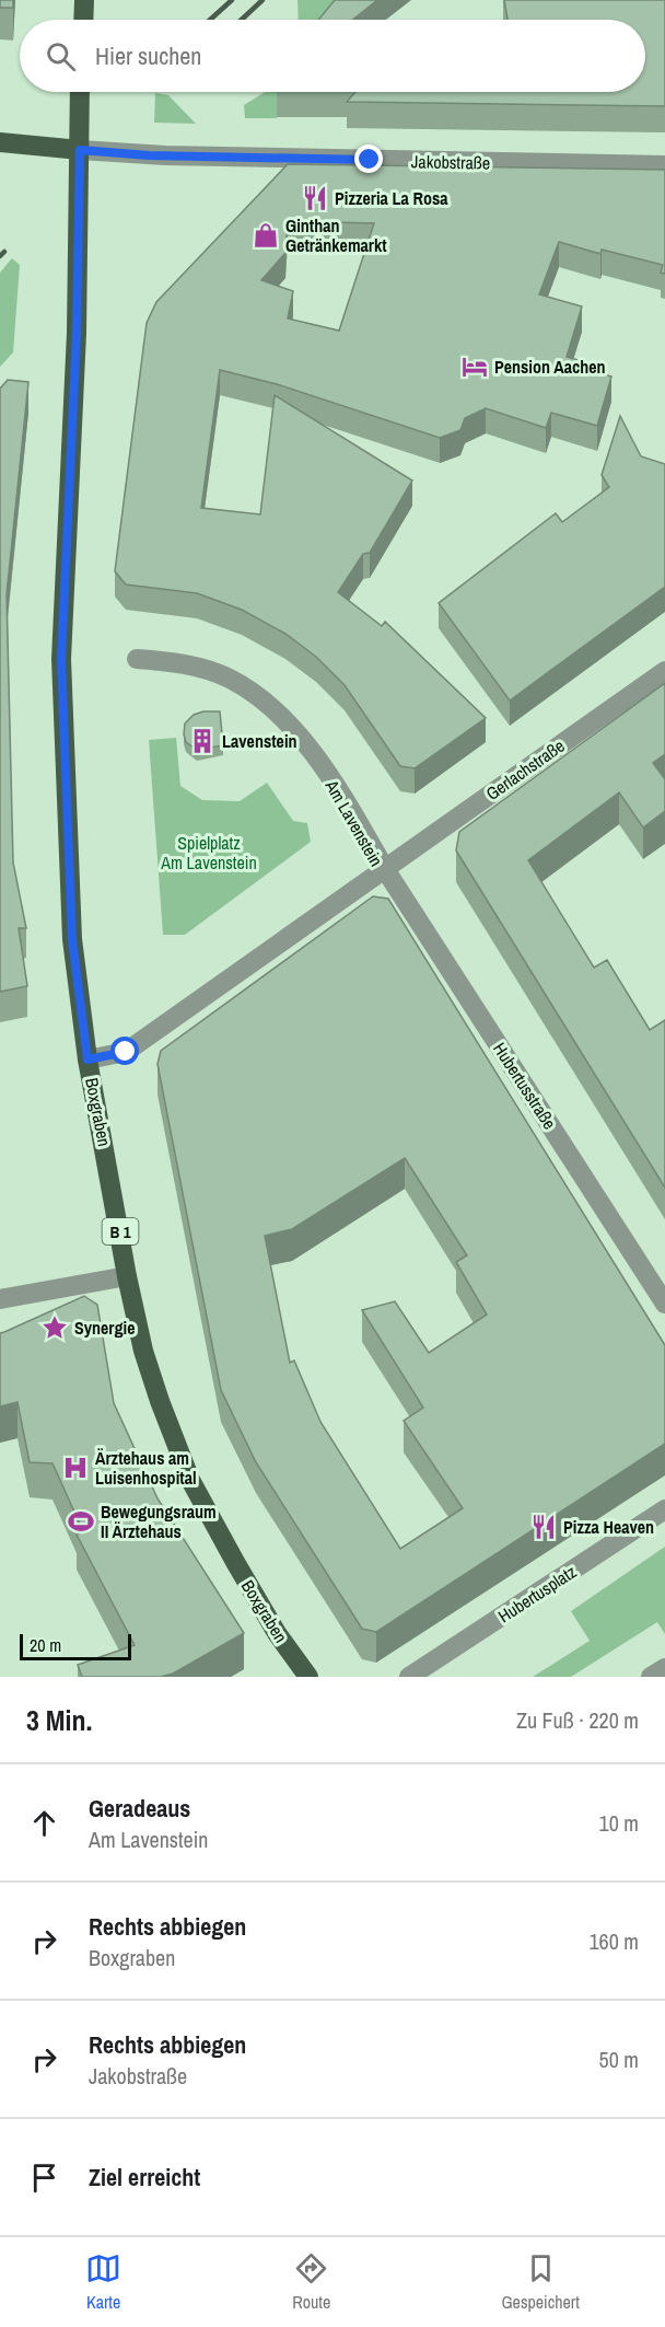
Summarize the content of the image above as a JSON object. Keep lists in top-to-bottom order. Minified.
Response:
{"streets":{"main road":["Boxgraben","B 1"],"street":["Jakobstraße","Gerlachstraße","Am Lavenstein","Hubertusstraße","Hubertusplatz"]},"crossings":[["Jakobstraße","Boxgraben"],["Jakobstraße","B 1"],["Gerlachstraße","Am Lavenstein"],["Gerlachstraße","Hubertusstraße"],["Am Lavenstein","Hubertusstraße"],["Am Lavenstein","Boxgraben"],["Boxgraben","B 1"]],"parks":["Spielplatz Am Lavenstein"],"places":{"restaurant":["Pizzeria La Rosa","Pizza Heaven"],"shop":["Ginthan Getränkemarkt"],"hotel":["Pension Aachen"],"building":["Lavenstein"],"place":["Synergie"],"hospital":["Ärztehaus am Luisenhospital"],"sports":["Bewegungsraum II Ärztehaus"]},"scale_bar":"20 m","page":{"search":"Hier suchen","scale":"20 m","heading":["3 Min.","Zu Fuß · 220 m"],"list":[["Geradeaus","Am Lavenstein","10 m"],["Rechts abbiegen","Boxgraben","160 m"],["Rechts abbiegen","Jakobstraße","50 m"],"Ziel erreicht"],"nav":["Karte","Route","Gespeichert"]}}
